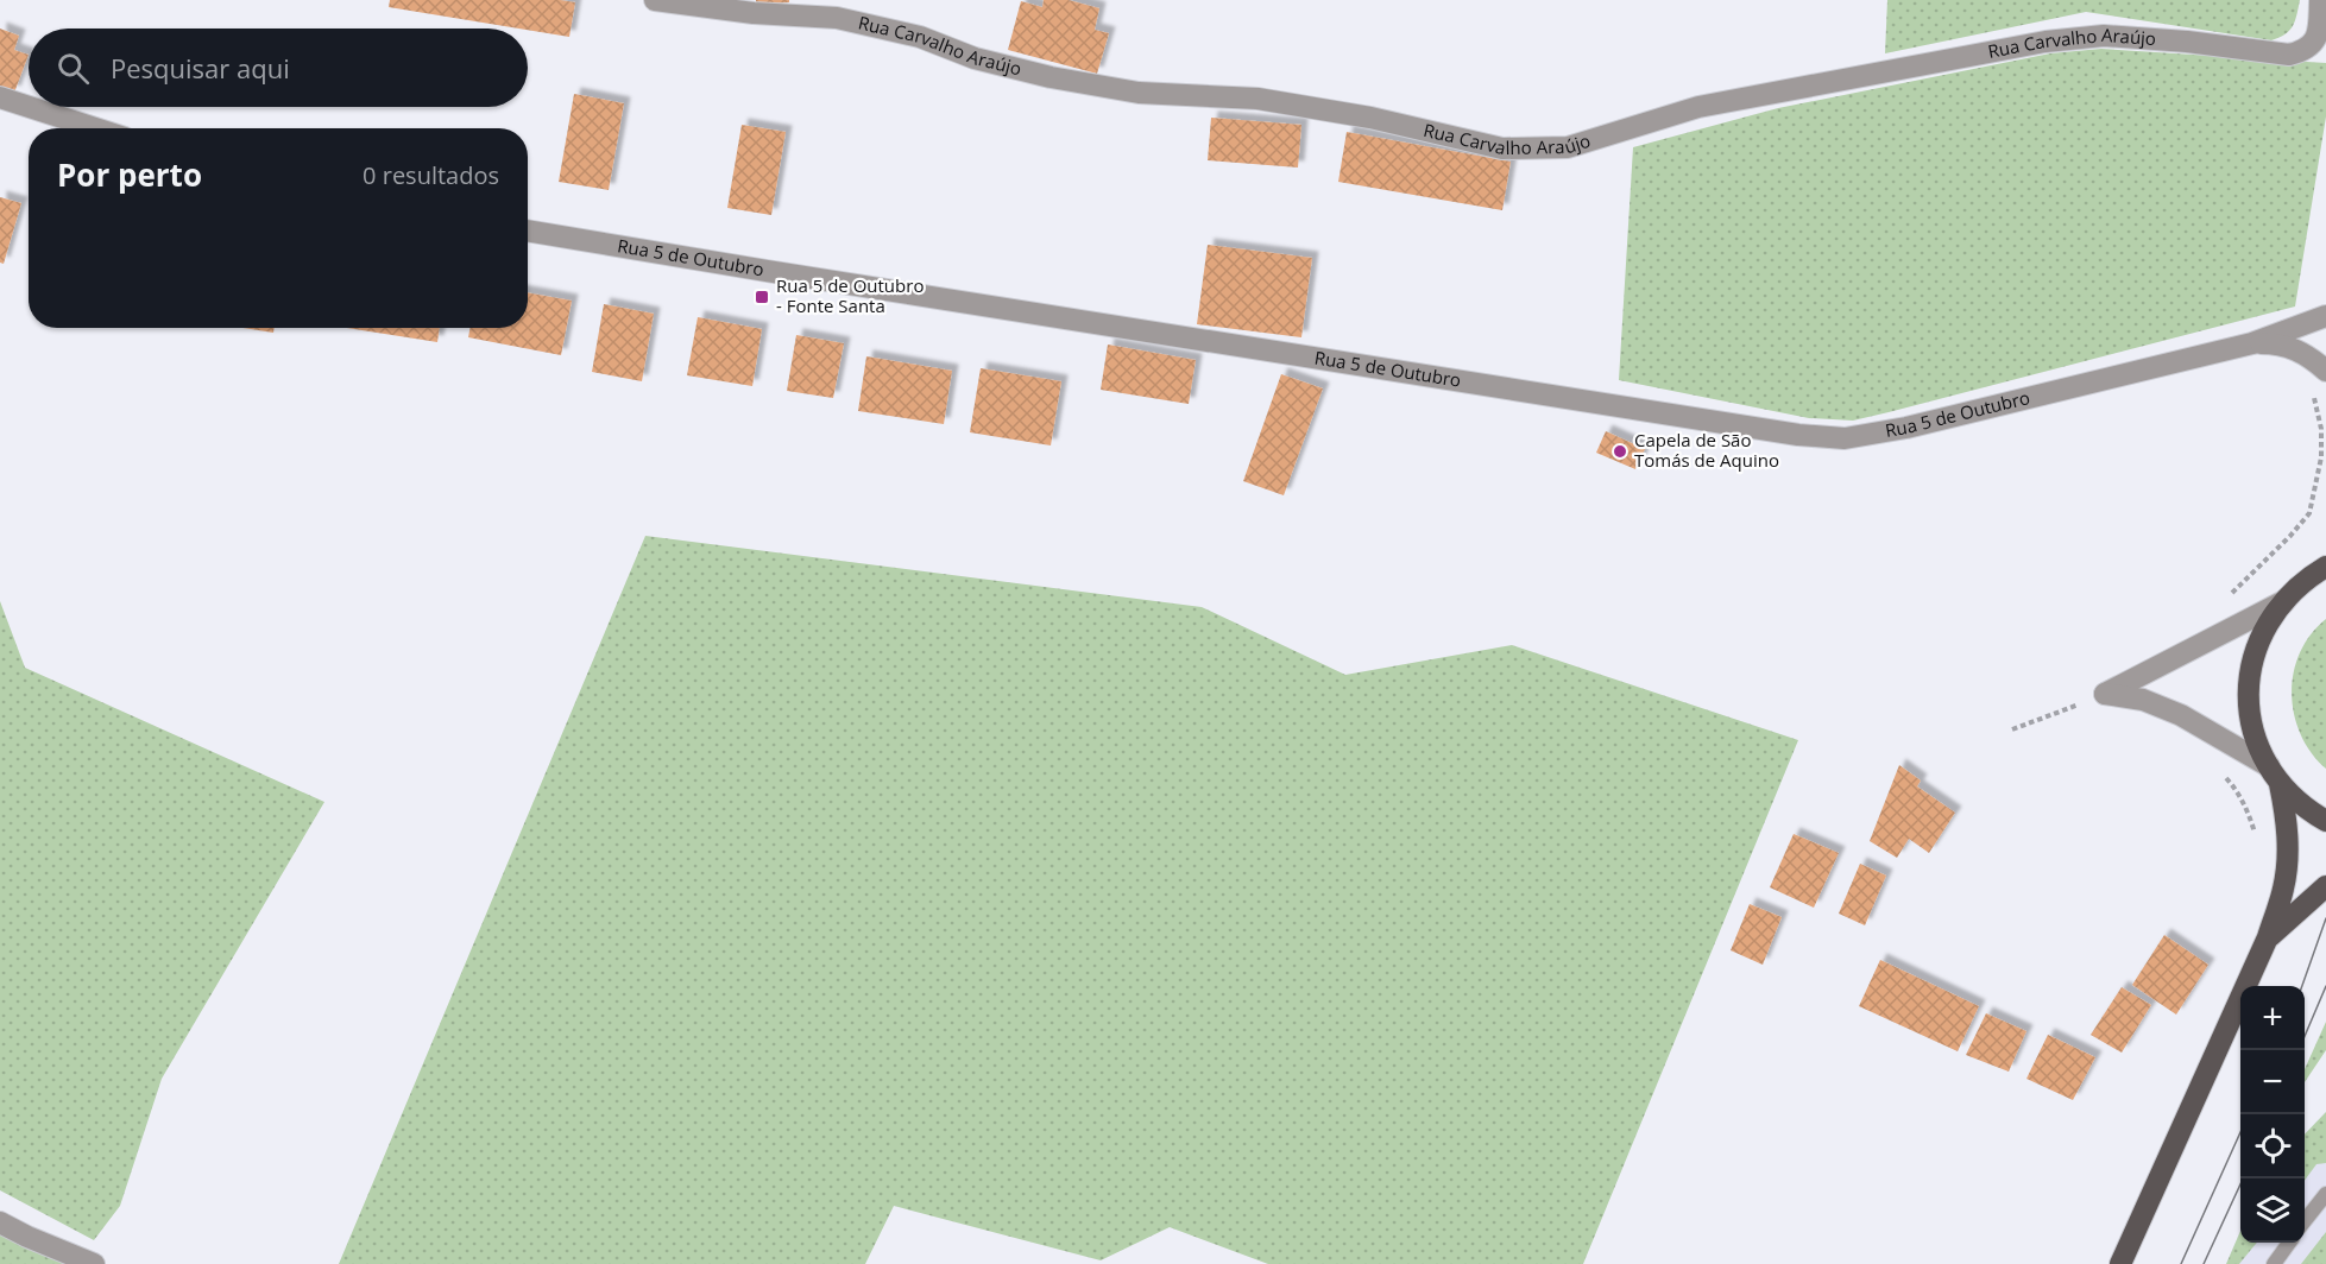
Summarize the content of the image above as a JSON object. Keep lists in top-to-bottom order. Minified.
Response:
{"streets":{"street":["Rua Carvalho Araújo","Rua 5 de Outubro"]},"places":{"transit":["Rua 5 de Outubro - Fonte Santa"],"other":["Capela de São Tomás de Aquino"]},"page":{"search":"Pesquisar aqui","heading":["Por perto","0 resultados"],"map_buttons":["+","−"]}}
